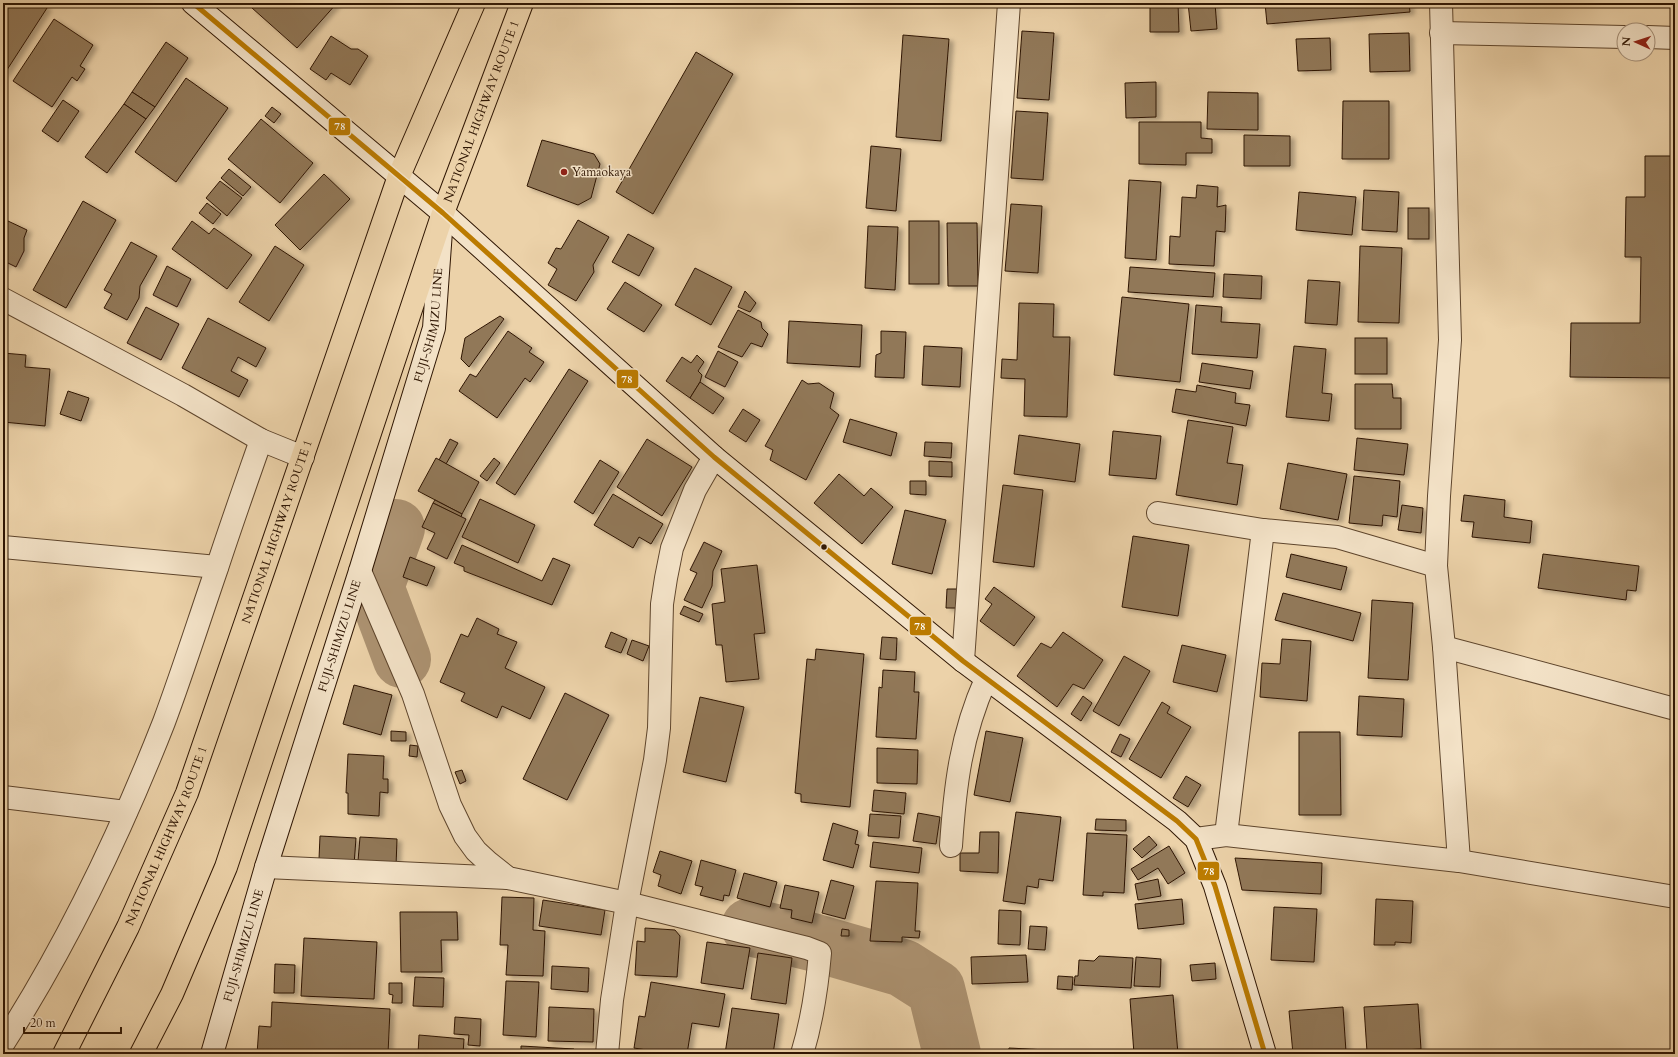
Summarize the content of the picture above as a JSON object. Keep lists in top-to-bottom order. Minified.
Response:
{"streets":{"highway":["NATIONAL HIGHWAY ROUTE 1"],"street":["FUJI-SHIMIZU LINE"]},"crossings":[["NATIONAL HIGHWAY ROUTE 1","FUJI-SHIMIZU LINE"]],"places":["Yamaokaya"],"lines":["transit line 78"],"scale_bar":"20 m","north":"left"}
